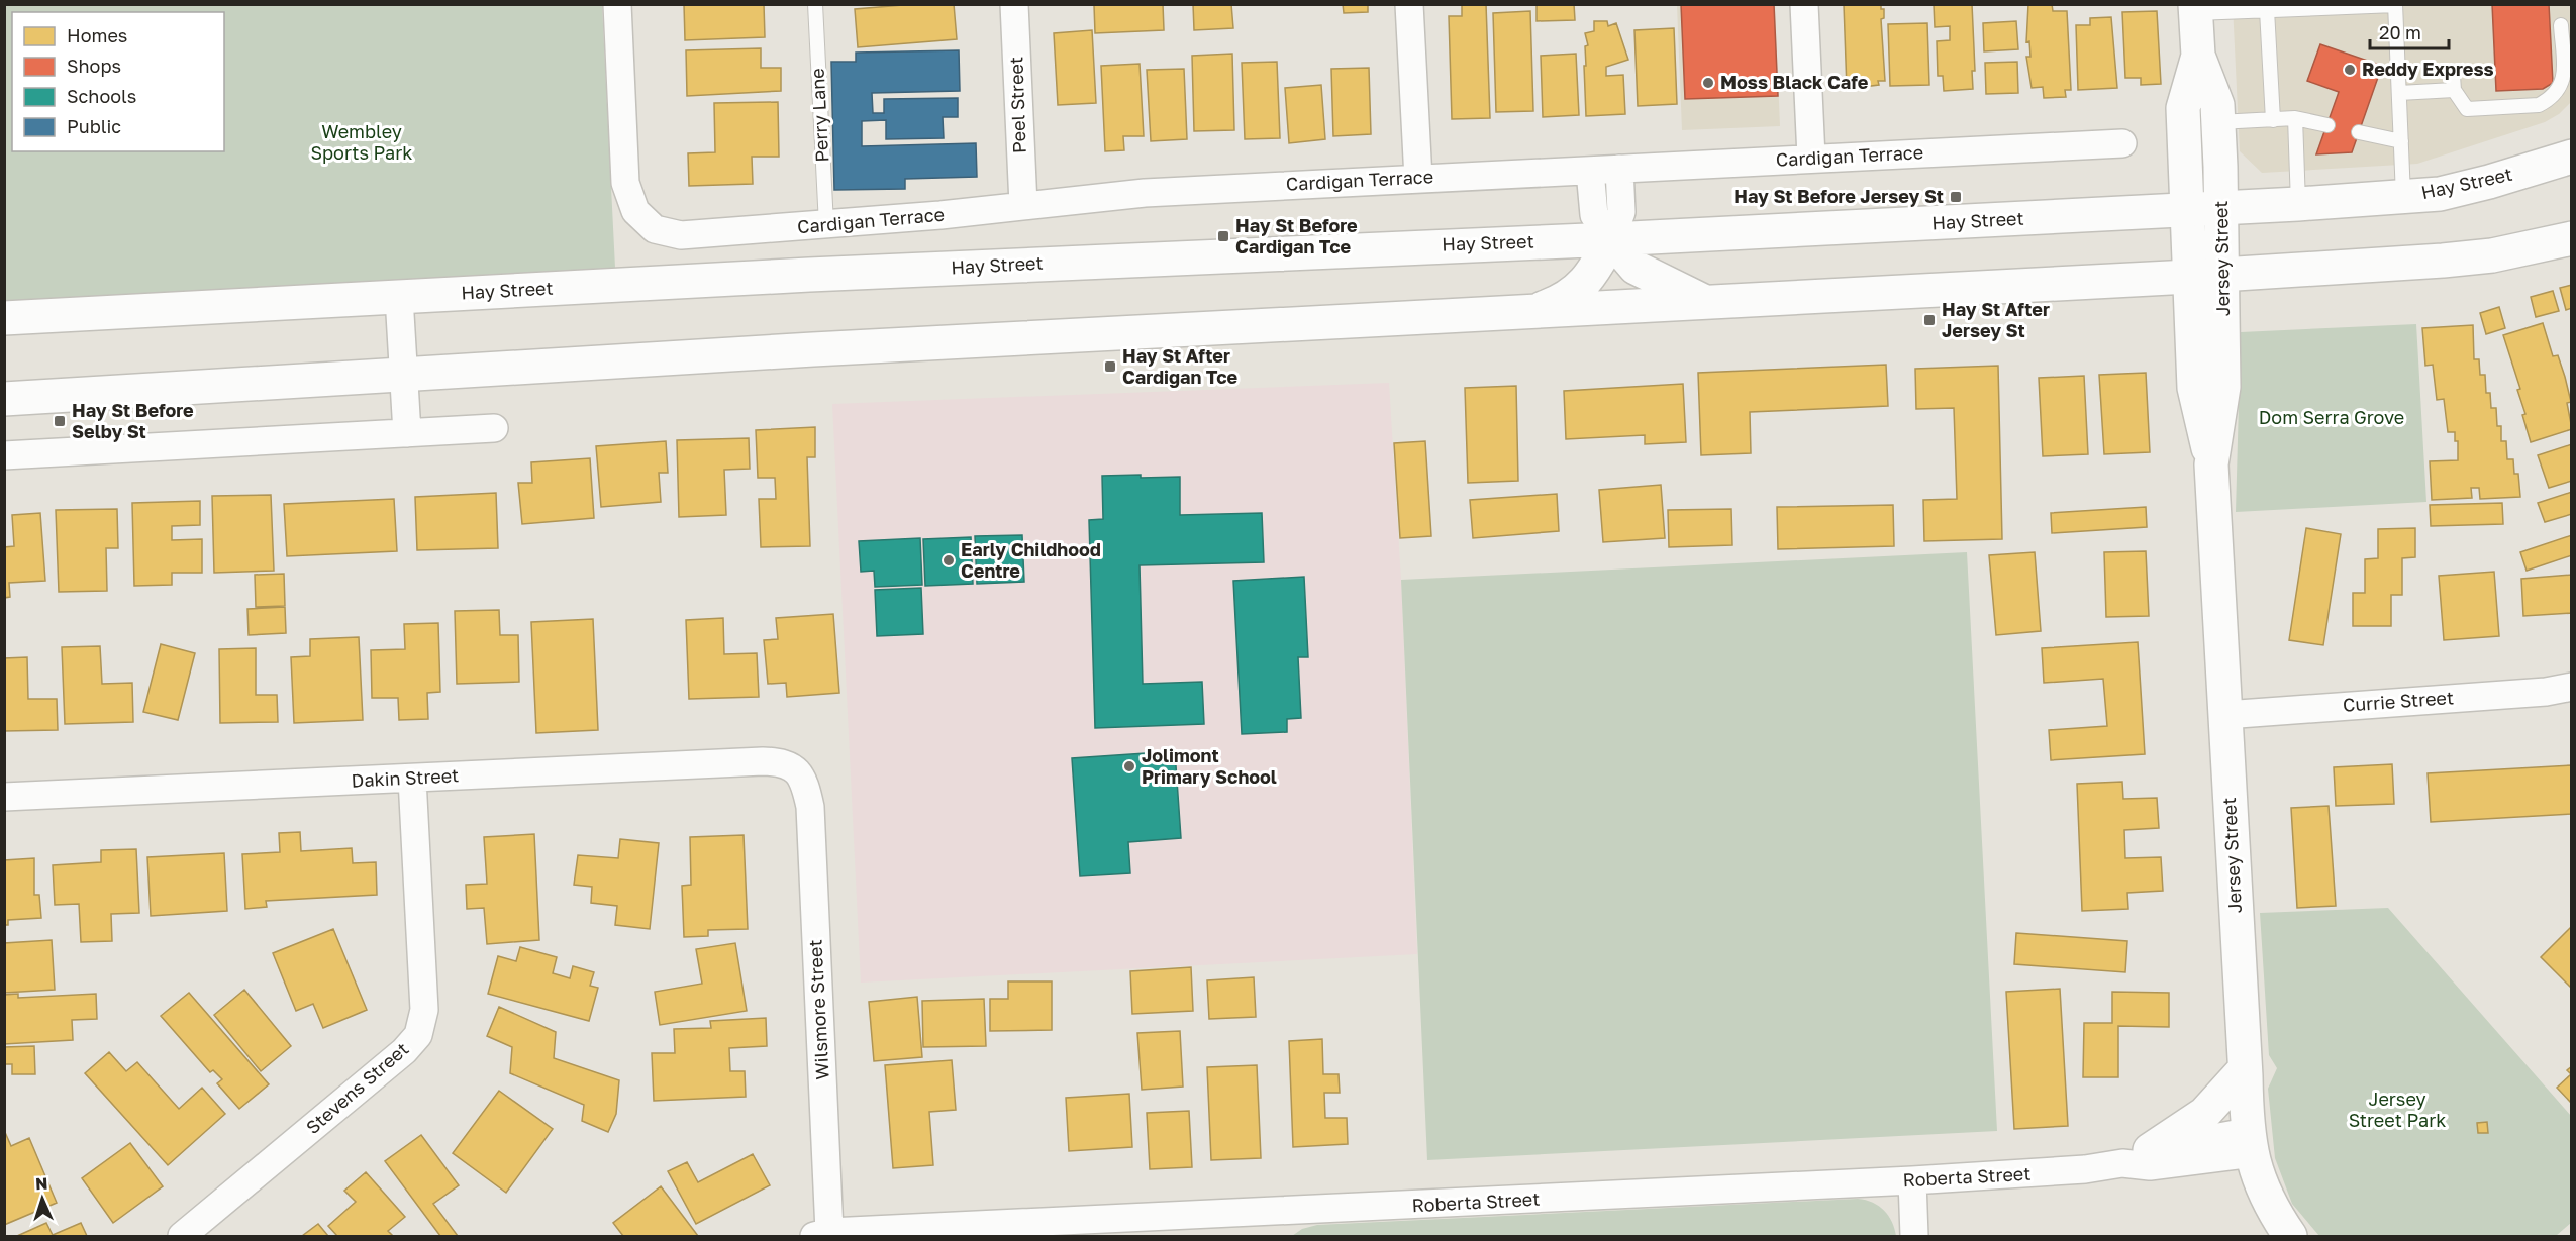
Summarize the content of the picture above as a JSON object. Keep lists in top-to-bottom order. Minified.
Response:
{"streets":{"main road":["Hay Street","Jersey Street"],"street":["Peel Street","Cardigan Terrace","Currie Street","Dakin Street","Wilsmore Street","Stevens Street","Roberta Street"],"lane":["Perry Lane"]},"crossings":[["Peel Street","Cardigan Terrace"],["Perry Lane","Cardigan Terrace"],["Hay Street","Jersey Street"],["Jersey Street","Currie Street"],["Jersey Street","Roberta Street"],["Dakin Street","Wilsmore Street"],["Dakin Street","Stevens Street"],["Wilsmore Street","Roberta Street"]],"parks":["Wembley Sports Park","Dom Serra Grove","Jersey Street Park"],"places":{"other":["Reddy Express","Moss Black Cafe","Early Childhood Centre","Jolimont Primary School"],"transit":["Hay St Before Jersey St","Hay St Before Cardigan Tce","Hay St After Jersey St","Hay St After Cardigan Tce","Hay St Before Selby St"]},"legend":["Homes","Shops","Schools","Public"],"scale_bar":"20 m","north":"top"}
